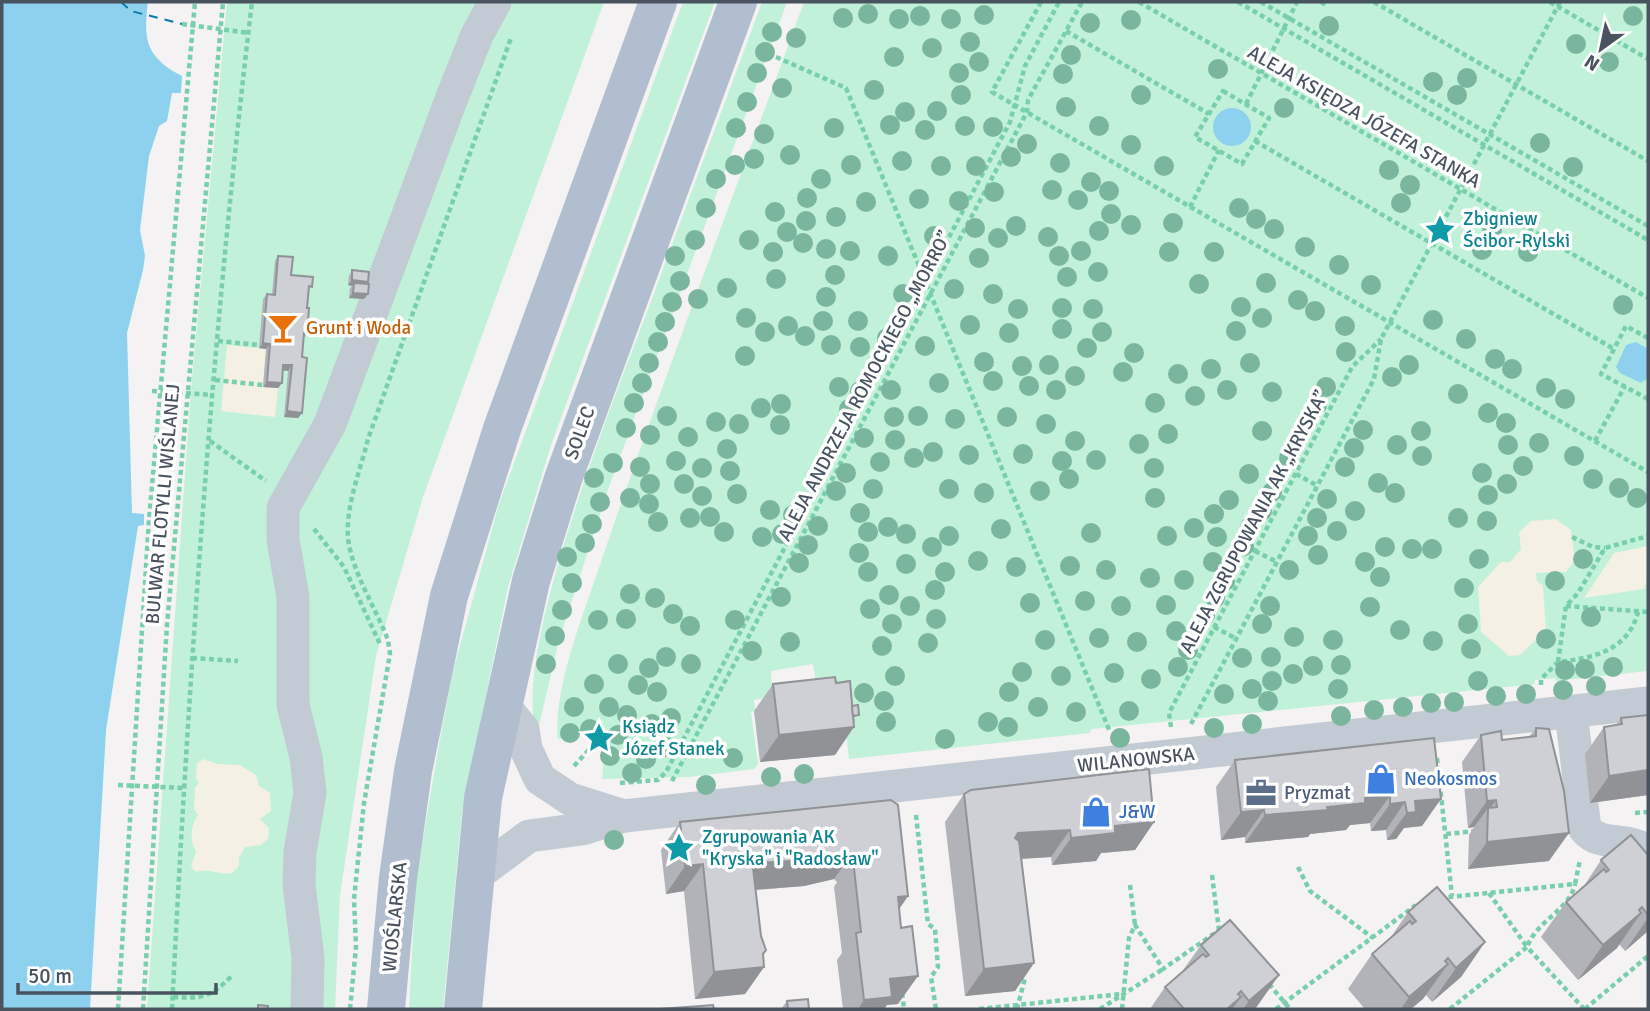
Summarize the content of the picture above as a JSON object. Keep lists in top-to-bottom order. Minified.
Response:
{"streets":{"main road":["SOLEC","WIOŚLARSKA"],"street":["WILANOWSKA"],"path":["ALEJA KSIĘDZA JÓZEFA STANKA","ALEJA ANDRZEJA ROMOCKIEGO „MORRO”","BULWAR FLOTYLLI WIŚLANEJ","ALEJA ZGRUPOWANIA AK „KRYSKA”"]},"crossings":[["ALEJA KSIĘDZA JÓZEFA STANKA","ALEJA ZGRUPOWANIA AK „KRYSKA”"],["SOLEC","WILANOWSKA"]],"places":{"place":["Zbigniew Ścibor-Rylski","Ksiądz Józef Stanek","Zgrupowania AK \"Kryska\" i \"Radosław\""],"bar":["Grunt i Woda"],"shop":["Neokosmos","J&W"],"office":["Pryzmat"]},"scale_bar":"50 m","north":"bottom left"}
